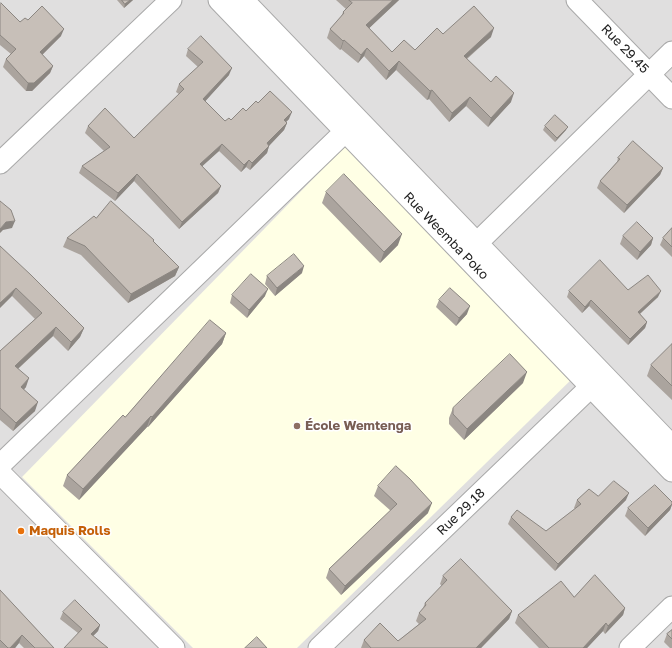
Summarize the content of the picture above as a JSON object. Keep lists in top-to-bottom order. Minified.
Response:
{"streets":{"street":["Rue 29.45","Rue Weemba Poko","Rue 29.18"]},"crossings":[["Rue Weemba Poko","Rue 29.18"]],"places":["École Wemtenga","Maquis Rolls"]}
